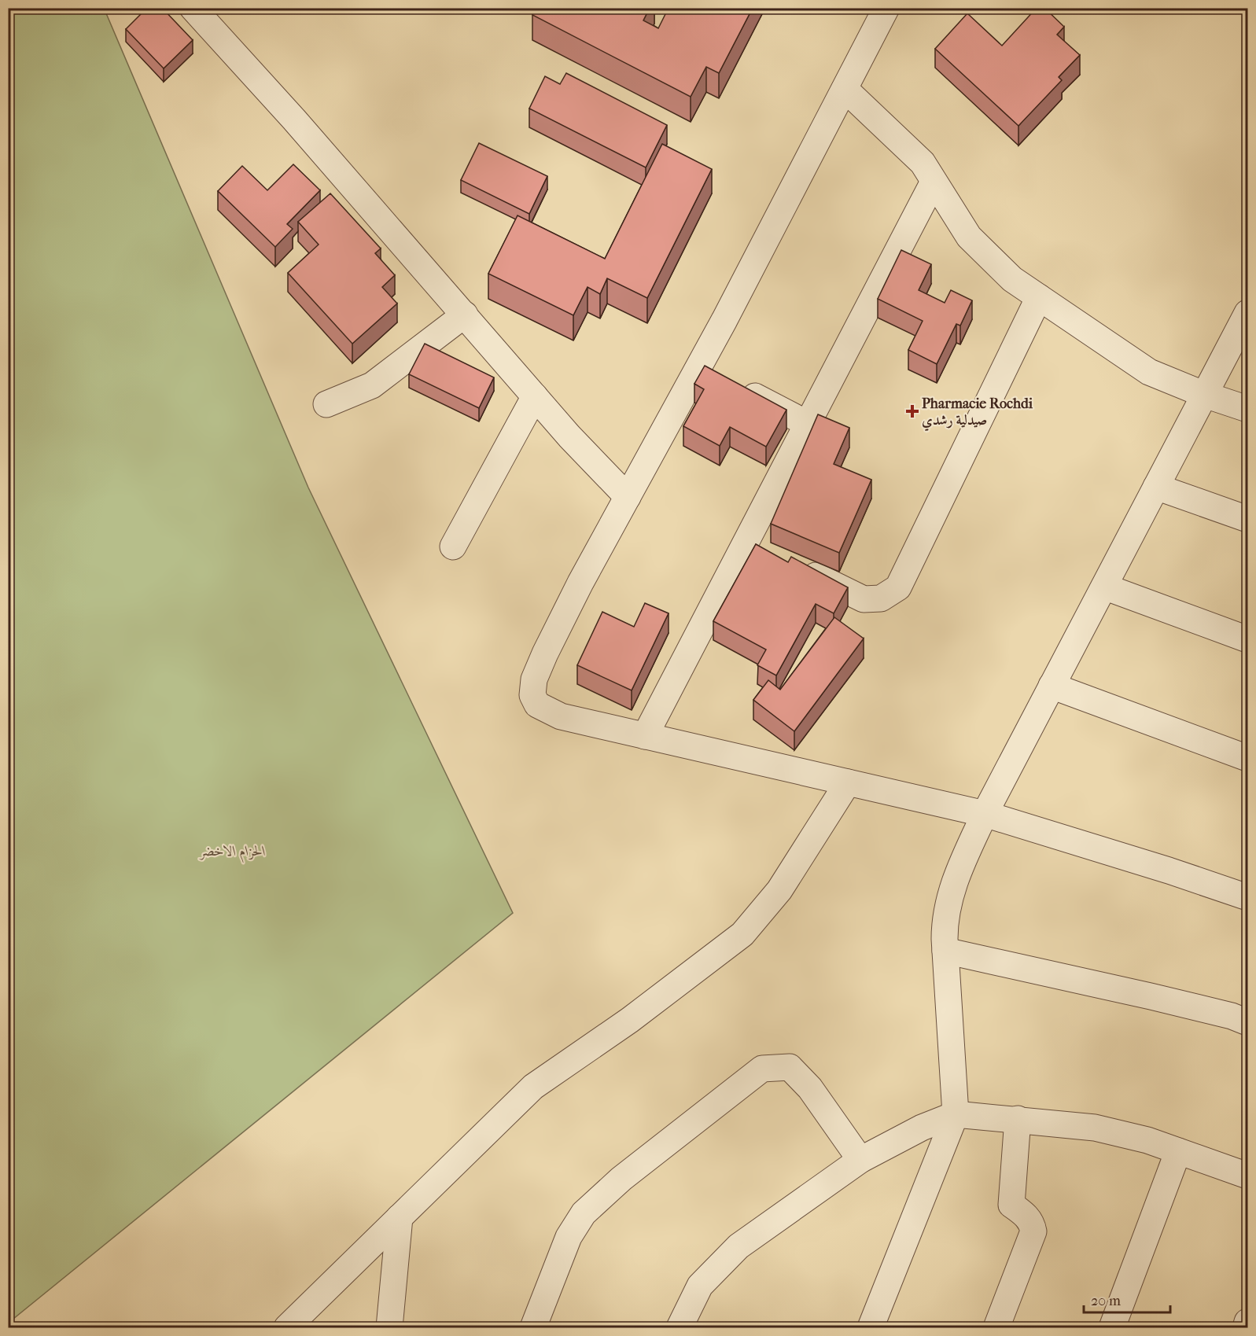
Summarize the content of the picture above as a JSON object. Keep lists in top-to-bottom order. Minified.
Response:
{"parks":["الحزام الاخضر"],"places":{"health":["Pharmacie Rochdi صيدلية رشدي"]},"scale_bar":"20 m"}
